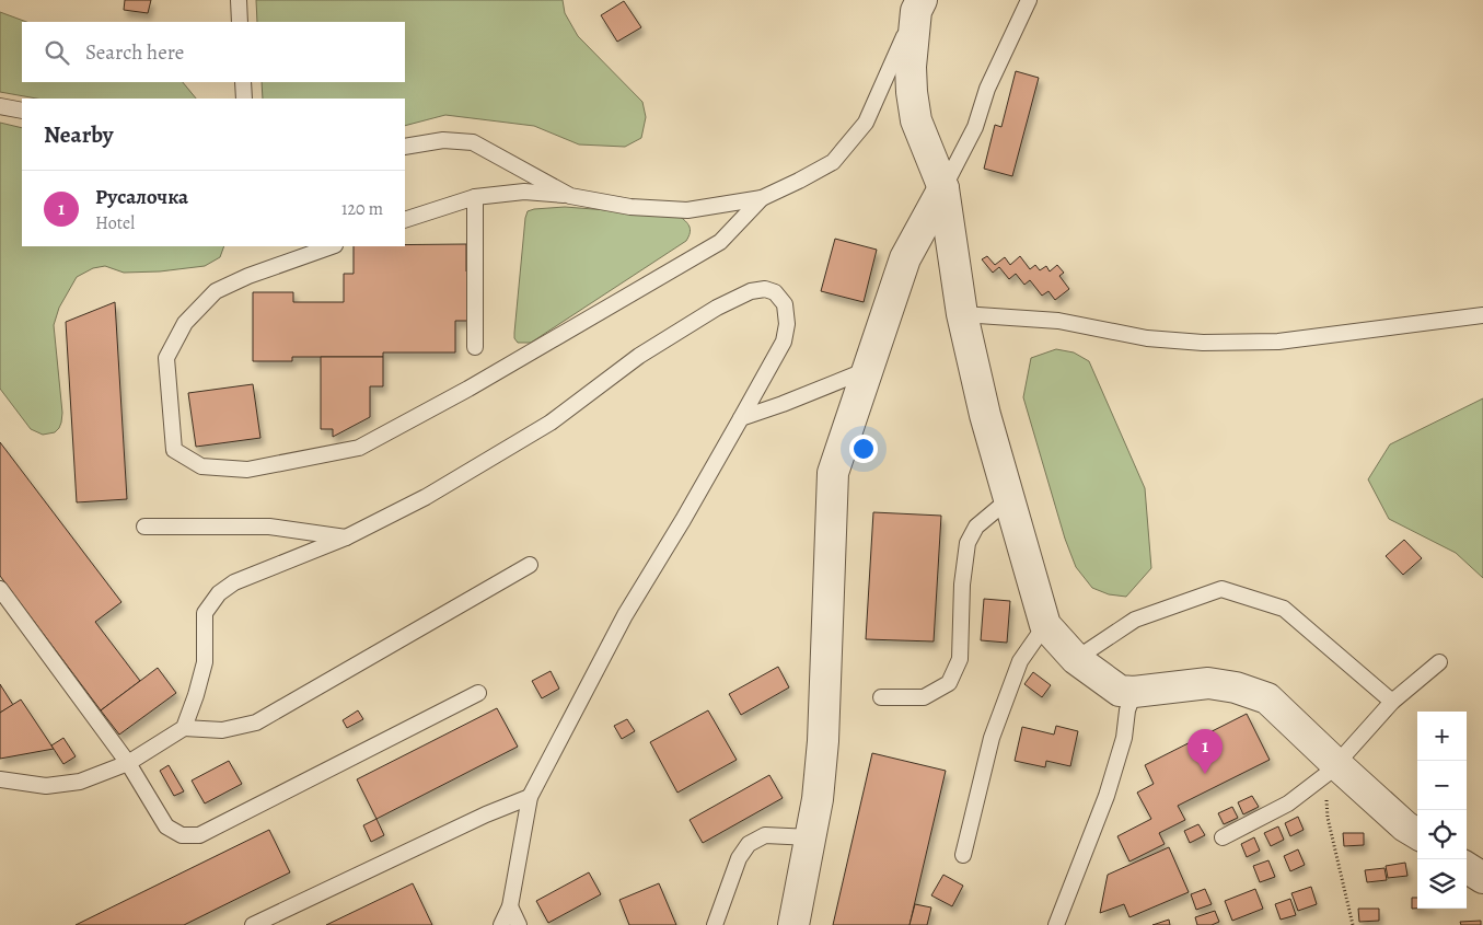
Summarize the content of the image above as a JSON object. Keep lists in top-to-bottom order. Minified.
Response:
{"page":{"search":"Search here","heading":"Nearby","list":[{"mark":"1","name":"Русалочка","note":"Hotel","value":"120 m"}],"map_buttons":["+","−"],"pins":"1"}}
